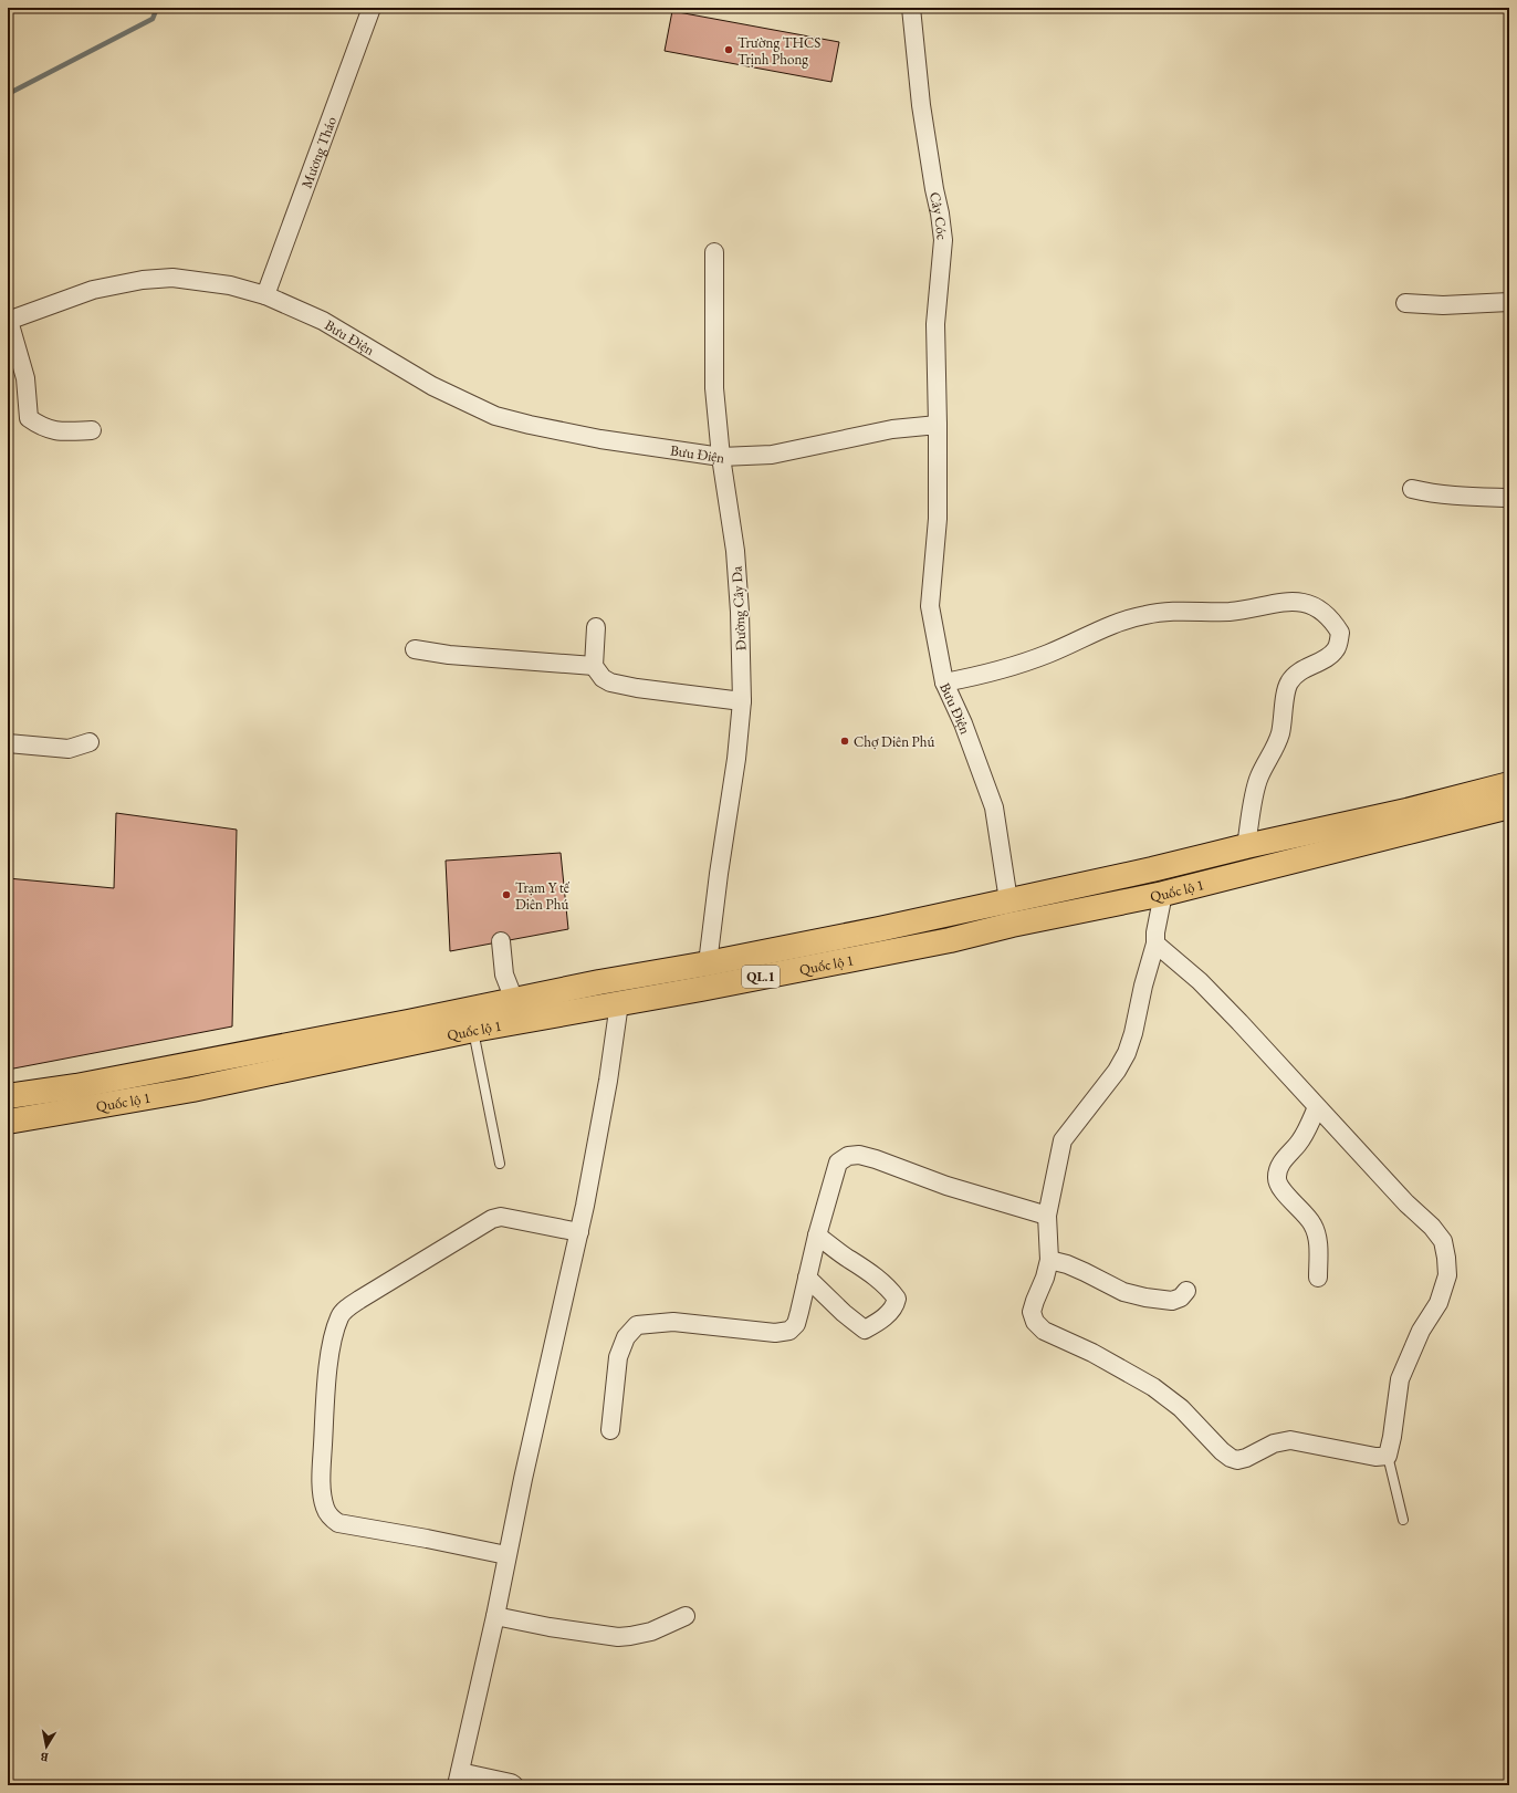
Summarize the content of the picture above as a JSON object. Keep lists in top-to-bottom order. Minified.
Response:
{"streets":{"highway":["Quốc lộ 1","QL.1"],"street":["Mương Tháo","Cây Cóc","Bưu Điện","Đường Cây Da"]},"crossings":[["Mương Tháo","Bưu Điện"],["Cây Cóc","Bưu Điện"],["Bưu Điện","Đường Cây Da"],["Bưu Điện","Quốc lộ 1"],["Đường Cây Da","Quốc lộ 1"]],"places":["Trường THCS Trịnh Phong","Chợ Diên Phú","Trạm Y tế Diên Phú"],"north":"bottom"}
